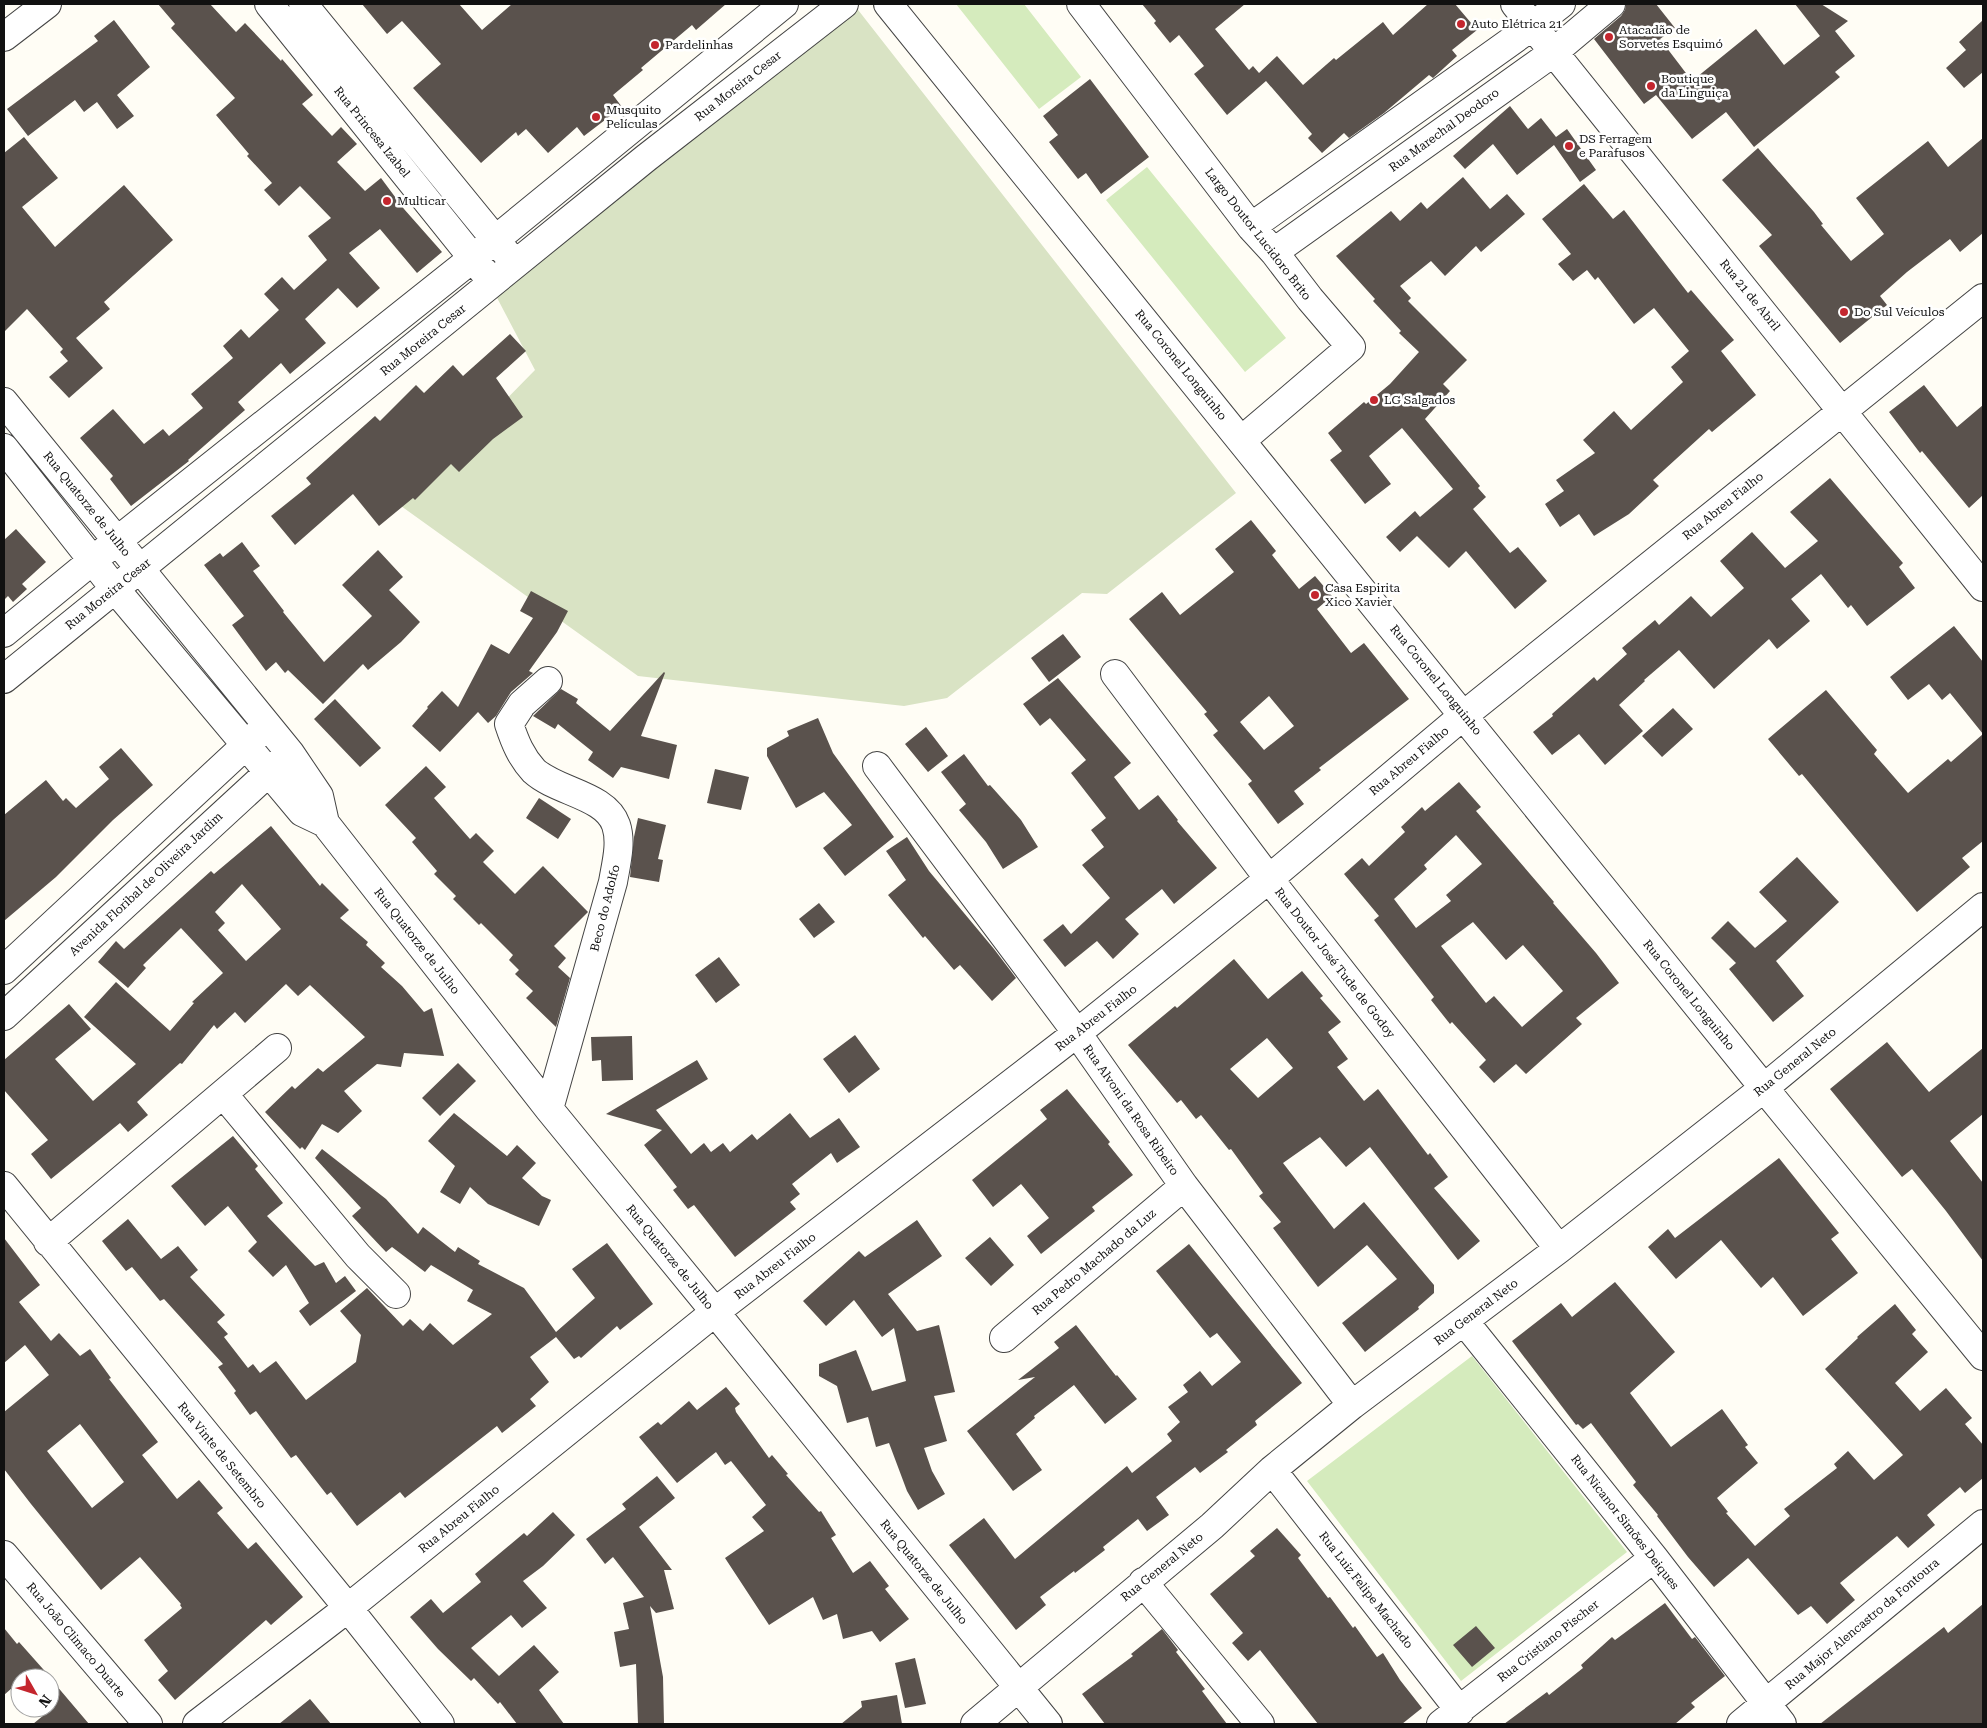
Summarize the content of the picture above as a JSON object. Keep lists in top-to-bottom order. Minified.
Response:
{"streets":{"street":["Rua Moreira Cesar","Rua Marechal Deodoro","Rua Princesa Izabel","Largo Doutor Lucidoro Brito","Rua 21 de Abril","Rua Coronel Longuinho","Rua Quatorze de Julho","Rua Abreu Fialho","Avenida Floribal de Oliveira Jardim","Beco do Adolfo","Rua Doutor José Tude de Godoy","Rua General Neto","Rua Alvoni da Rosa Ribeiro","Rua Pedro Machado da Luz","Rua Vinte de Setembro","Rua Nicanor Simões Deiques","Rua Luiz Felipe Machado","Rua Major Alencastro da Fontoura","Rua João Climaco Duarte","Rua Cristiano Pischer"]},"crossings":[["Rua Moreira Cesar","Rua Princesa Izabel"],["Rua Moreira Cesar","Rua Quatorze de Julho"],["Rua Marechal Deodoro","Largo Doutor Lucidoro Brito"],["Rua Marechal Deodoro","Rua 21 de Abril"],["Largo Doutor Lucidoro Brito","Rua Coronel Longuinho"],["Rua 21 de Abril","Rua Abreu Fialho"],["Rua Coronel Longuinho","Rua Abreu Fialho"],["Rua Coronel Longuinho","Rua General Neto"],["Rua Quatorze de Julho","Rua Abreu Fialho"],["Rua Quatorze de Julho","Avenida Floribal de Oliveira Jardim"],["Rua Quatorze de Julho","Beco do Adolfo"],["Rua Quatorze de Julho","Rua General Neto"],["Rua Abreu Fialho","Rua Doutor José Tude de Godoy"],["Rua Abreu Fialho","Rua Alvoni da Rosa Ribeiro"],["Rua Abreu Fialho","Rua Vinte de Setembro"],["Rua Doutor José Tude de Godoy","Rua General Neto"],["Rua General Neto","Rua Alvoni da Rosa Ribeiro"],["Rua General Neto","Rua Nicanor Simões Deiques"],["Rua General Neto","Rua Luiz Felipe Machado"],["Rua Alvoni da Rosa Ribeiro","Rua Pedro Machado da Luz"],["Rua Nicanor Simões Deiques","Rua Major Alencastro da Fontoura"],["Rua Nicanor Simões Deiques","Rua Cristiano Pischer"],["Rua Luiz Felipe Machado","Rua Cristiano Pischer"]],"places":["Auto Elétrica 21","Atacadão de Sorvetes Esquimó","Pardelinhas","Boutique da Linguiça","Musquito Películas","DS Ferragem e Parafusos","Multicar","Do Sul Veículos","LG Salgados","Casa Espirita Xico Xavier"],"north":"bottom right"}
